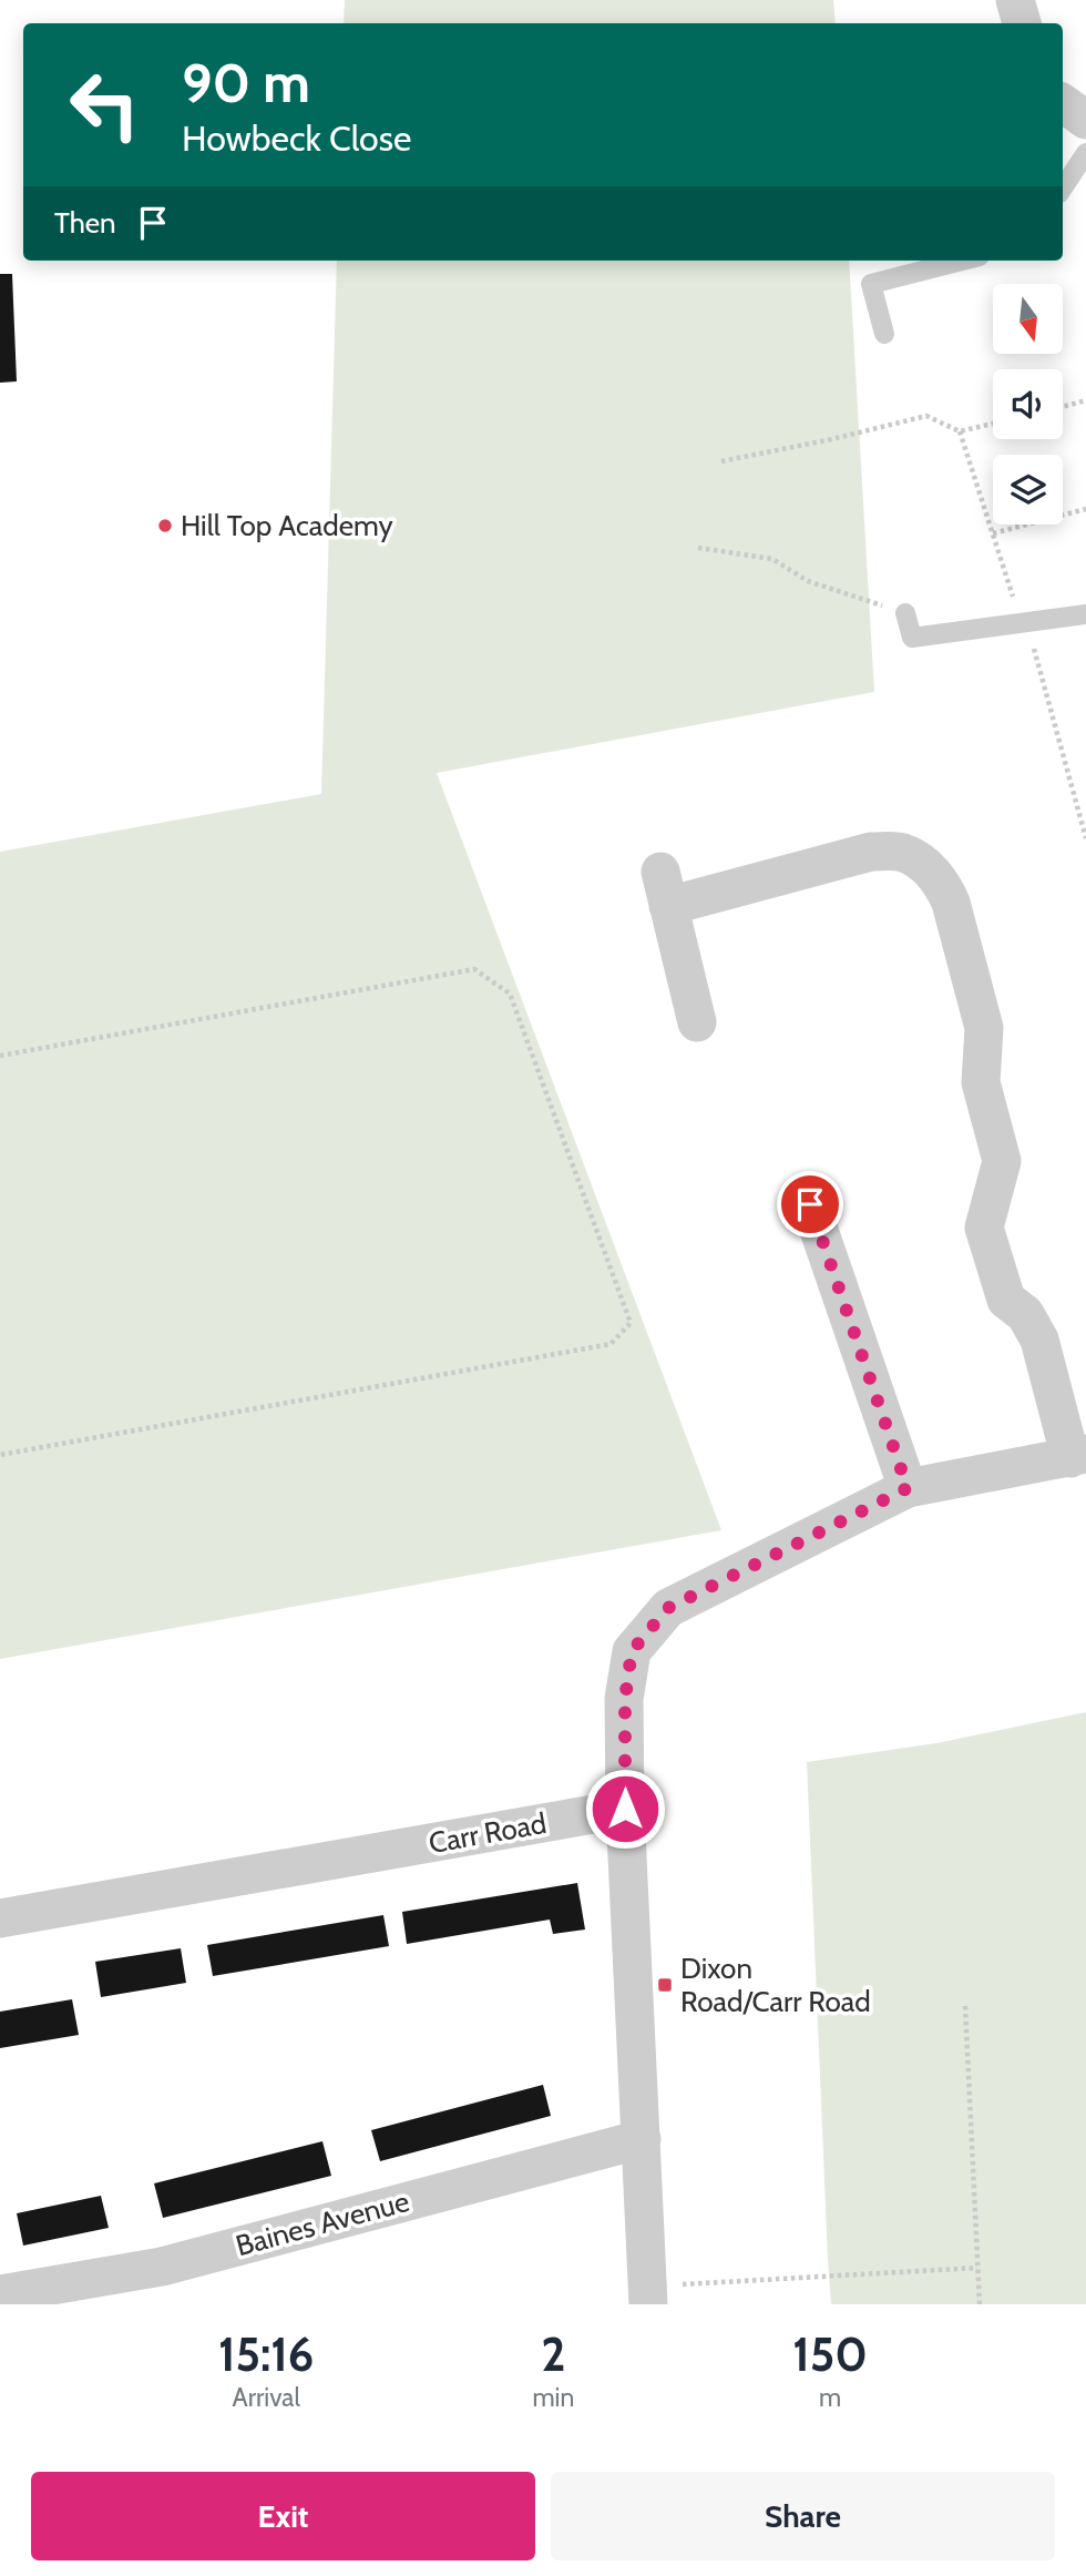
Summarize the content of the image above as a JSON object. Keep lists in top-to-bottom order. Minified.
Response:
{"streets":{"street":["Carr Road","Baines Avenue"]},"places":{"other":["Hill Top Academy"],"transit":["Dixon Road/Carr Road"]},"north":"bottom","page":{"turn":["90 m","Howbeck Close"],"then":"Then","eta":["15:16","Arrival","2","min","150","m"],"buttons":["Exit","Share"]}}
